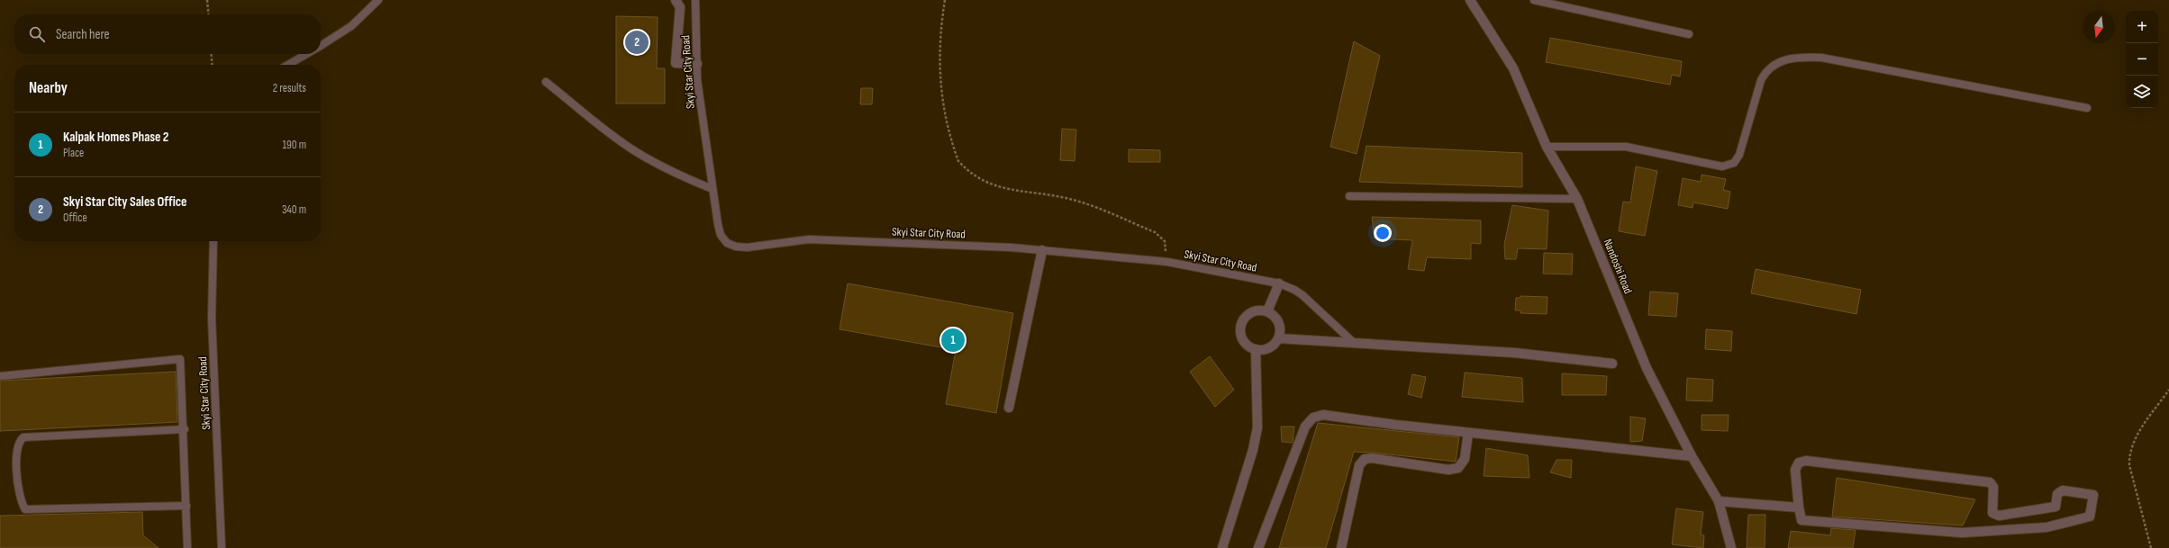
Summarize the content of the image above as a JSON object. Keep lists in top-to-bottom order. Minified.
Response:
{"streets":{"street":["Nandoshi Road"],"lane":["Skyi Star City Road"]},"north":"bottom","page":{"map_buttons":["+","−"],"search":"Search here","pins":["2","1"],"heading":["Nearby","2 results"],"list":[{"mark":"1","name":"Kalpak Homes Phase 2","note":"Place","value":"190 m"},{"mark":"2","name":"Skyi Star City Sales Office","note":"Office","value":"340 m"}]}}
